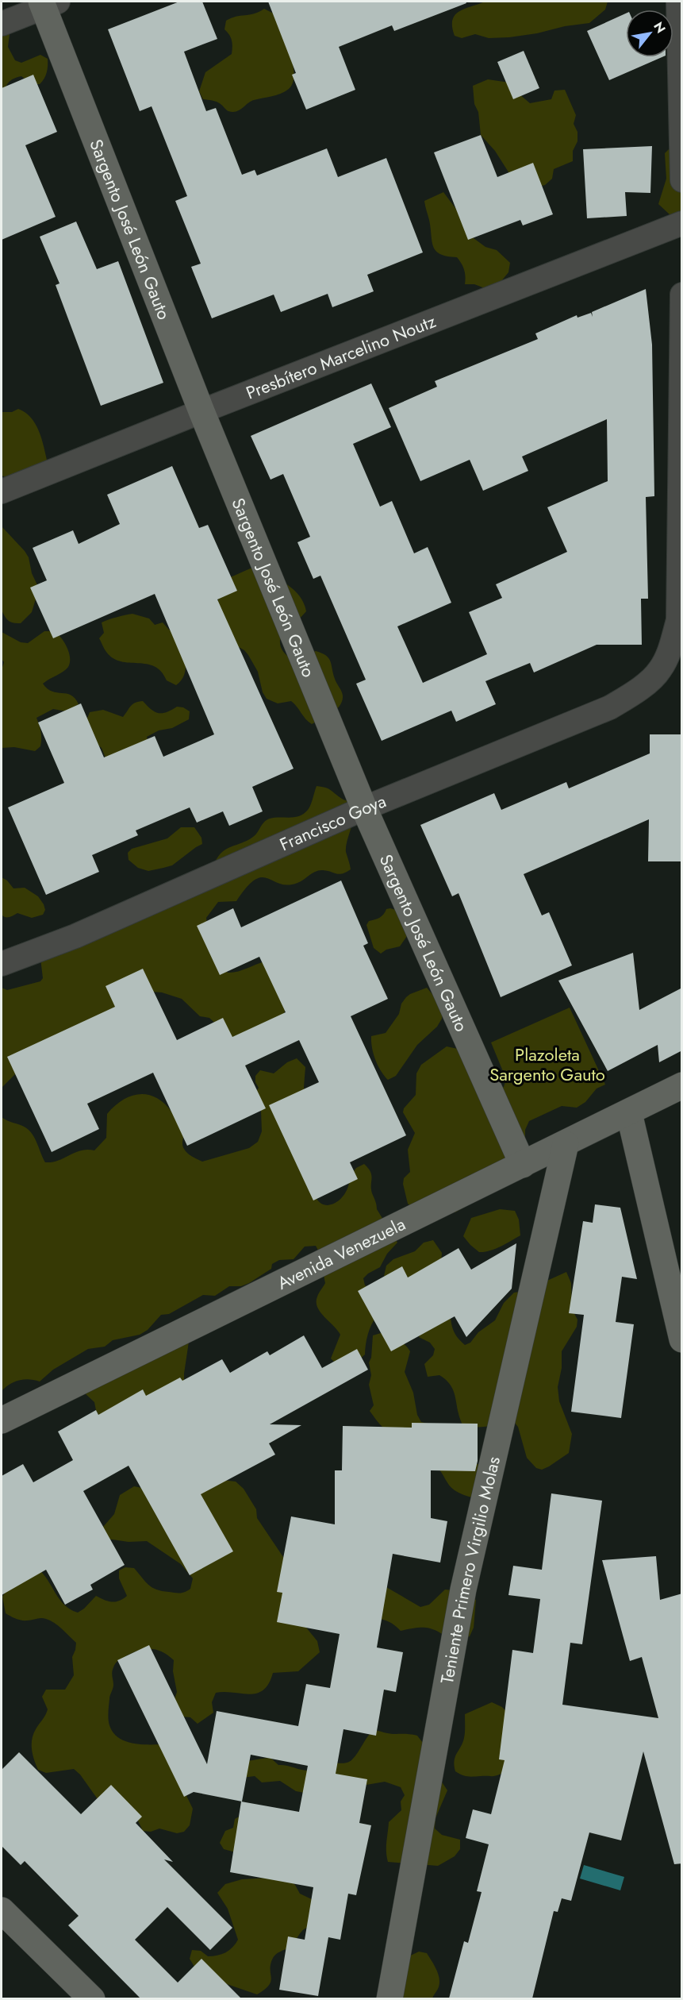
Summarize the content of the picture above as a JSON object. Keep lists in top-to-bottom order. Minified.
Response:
{"streets":{"street":["Sargento José León Gauto","Presbítero Marcelino Noutz","Francisco Goya","Avenida Venezuela","Teniente Primero Virgilio Molas"]},"crossings":[["Sargento José León Gauto","Presbítero Marcelino Noutz"],["Sargento José León Gauto","Francisco Goya"],["Sargento José León Gauto","Avenida Venezuela"],["Avenida Venezuela","Teniente Primero Virgilio Molas"]],"parks":["Plazoleta Sargento Gauto"],"north":"top right"}
